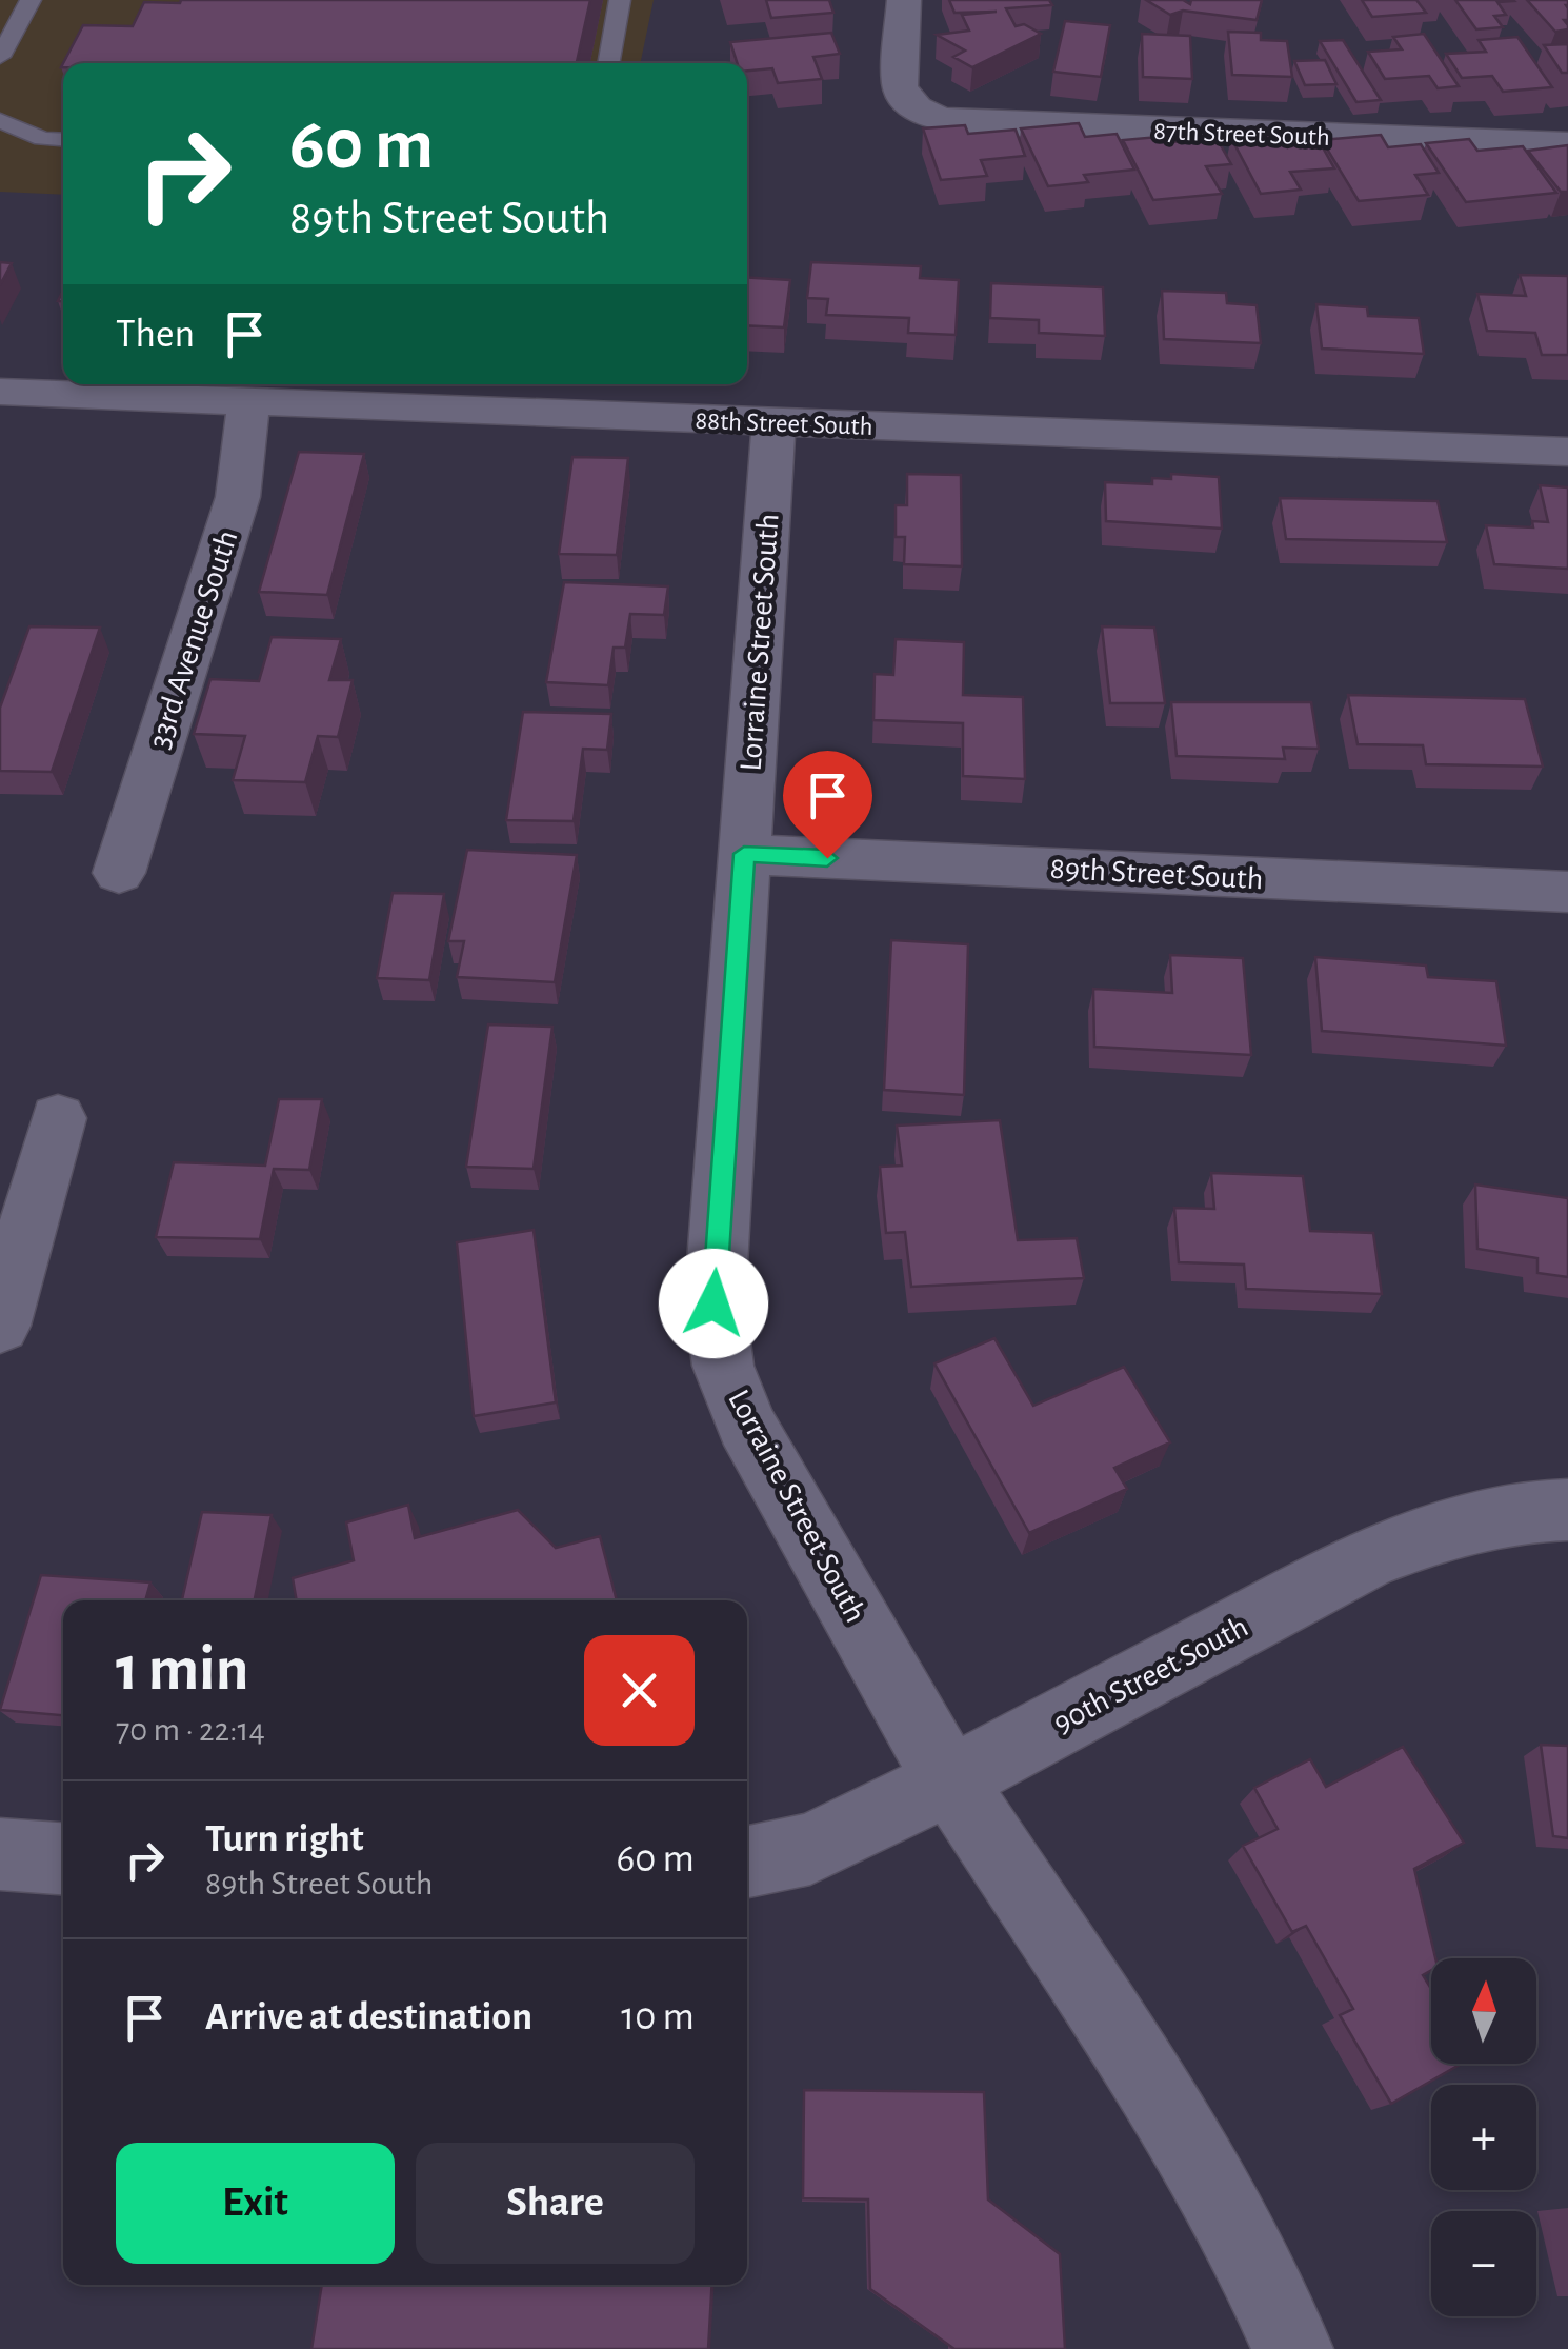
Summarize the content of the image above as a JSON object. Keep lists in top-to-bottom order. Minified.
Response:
{"streets":{"street":["87th Street South","88th Street South","33rd Avenue South","Lorraine Street South","89th Street South","90th Street South"]},"crossings":[["88th Street South","33rd Avenue South"],["88th Street South","Lorraine Street South"],["Lorraine Street South","89th Street South"],["Lorraine Street South","90th Street South"]],"north":"top","page":{"turn":["60 m","89th Street South"],"then":"Then","heading":["1 min","70 m · 22:14"],"list":[{"name":"Turn right","note":"89th Street South","value":"60 m"},{"name":"Arrive at destination","value":"10 m"}],"map_buttons":["+","−"],"buttons":["Exit","Share"]}}
